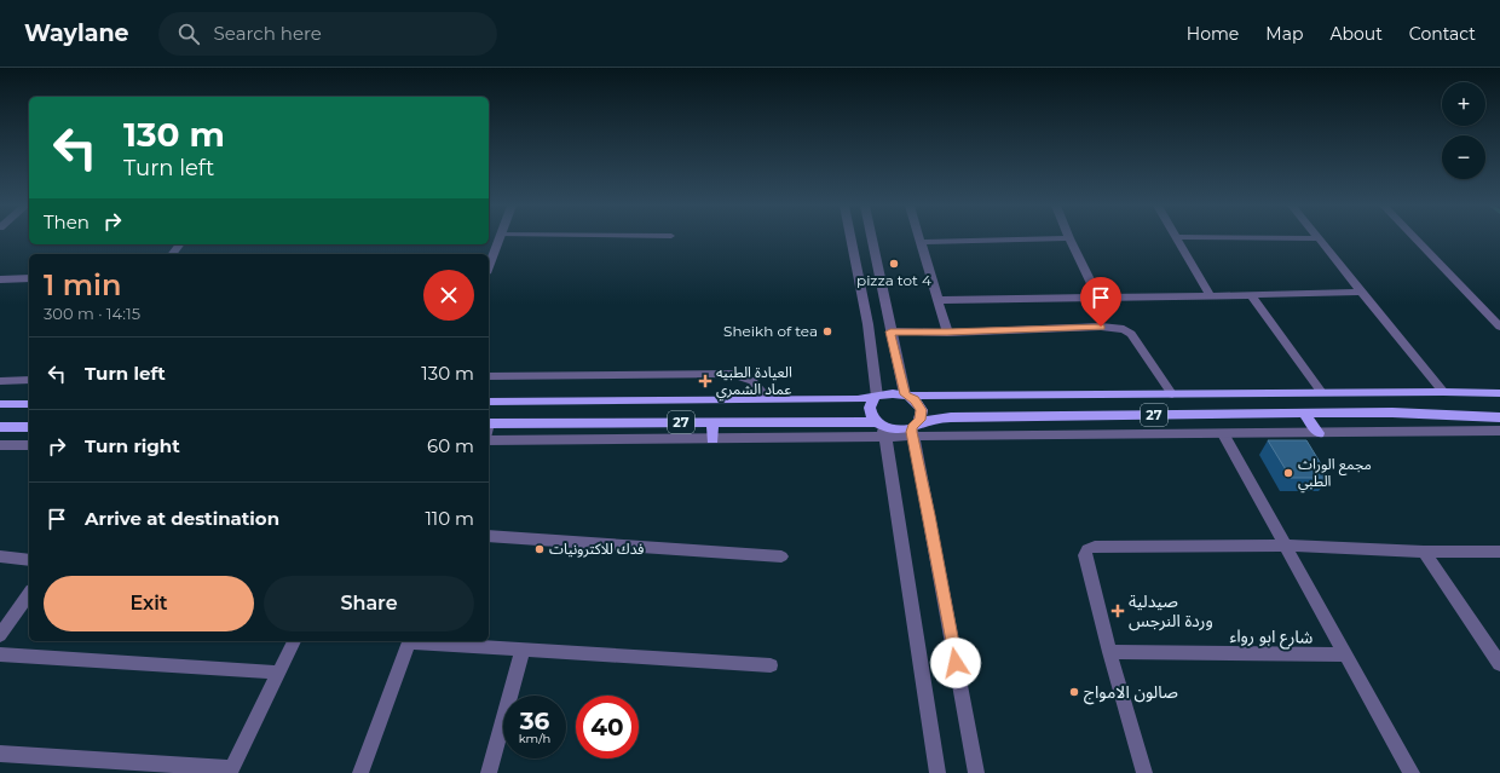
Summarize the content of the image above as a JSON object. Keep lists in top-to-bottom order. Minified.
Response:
{"streets":{"main road":["27"],"street":["شارع ابو رواء"]},"places":{"other":["pizza tot 4","Sheikh of tea","مجمع الوراث الطبي","فدك للاكترونيات","صالون الامواج"],"health":["العيادة الطبيه عماد الشمري","صيدلية وردة النرجس"]},"page":{"header":"Waylane","search":"Search here","nav":["Home","Map","About","Contact"],"map_buttons":["+","−"],"turn":["130 m","Turn left"],"then":"Then","heading":["1 min","300 m · 14:15"],"list":[{"name":"Turn left","value":"130 m"},{"name":"Turn right","value":"60 m"},{"name":"Arrive at destination","value":"110 m"}],"buttons":["Exit","Share"],"speed":"36 km/h","limit":"40"}}
